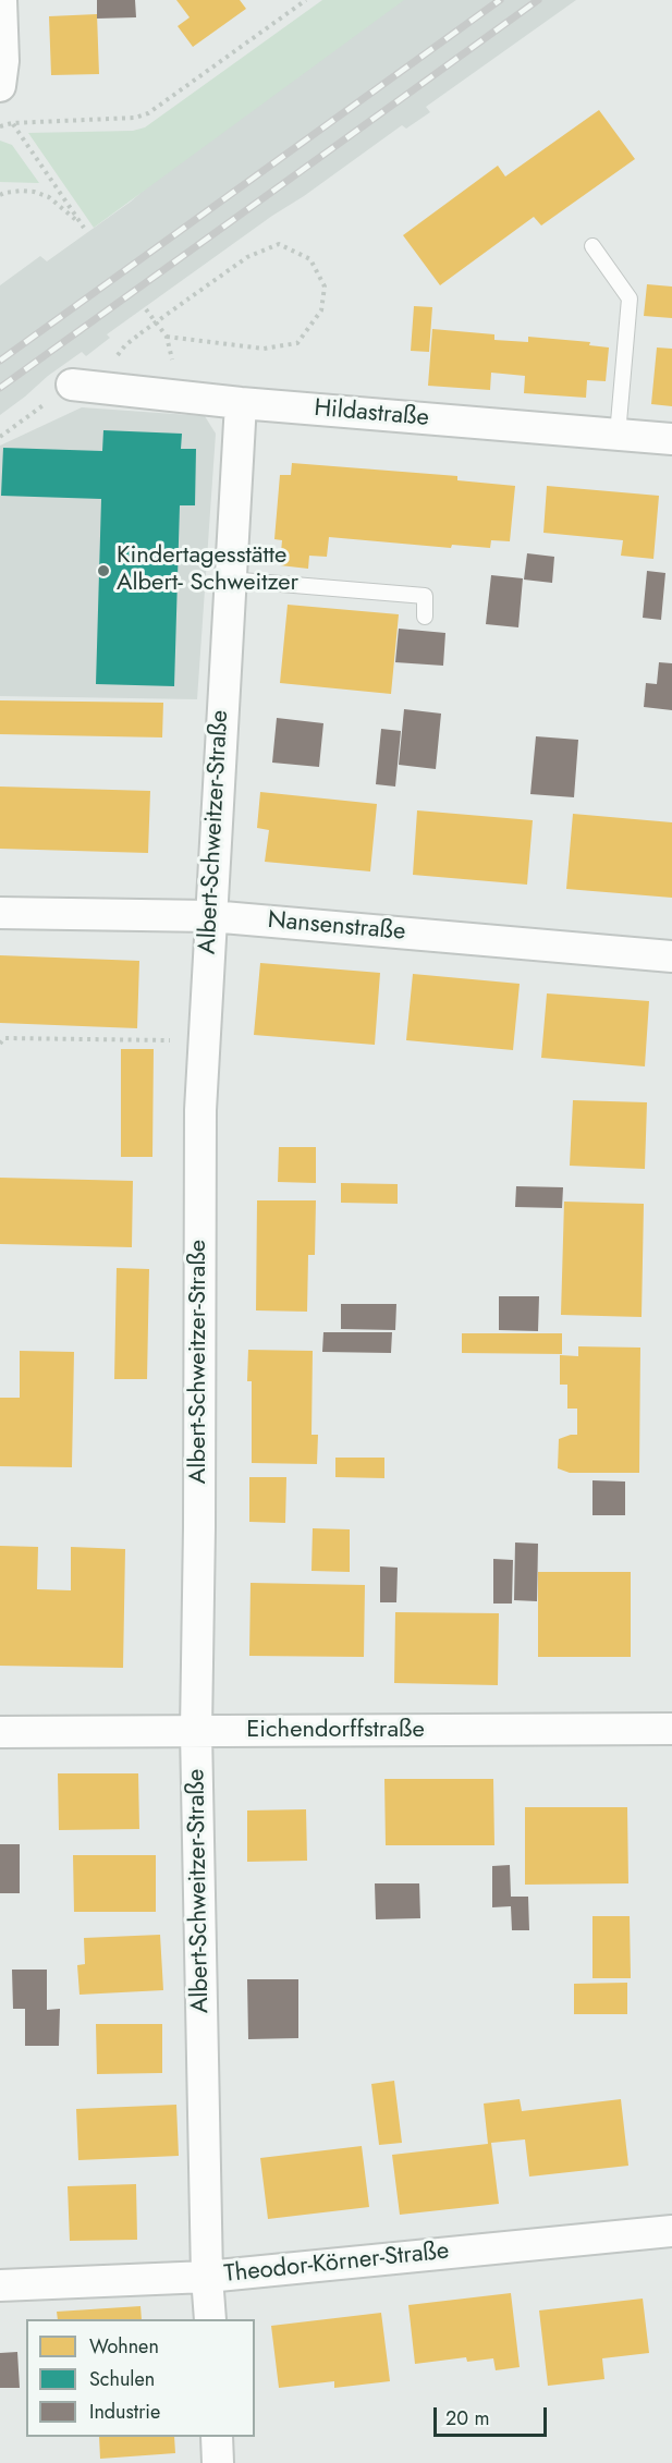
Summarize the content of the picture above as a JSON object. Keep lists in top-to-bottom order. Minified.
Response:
{"streets":{"street":["Hildastraße","Albert-Schweitzer-Straße","Nansenstraße","Eichendorffstraße","Theodor-Körner-Straße"]},"crossings":[["Hildastraße","Albert-Schweitzer-Straße"],["Albert-Schweitzer-Straße","Nansenstraße"],["Albert-Schweitzer-Straße","Eichendorffstraße"],["Albert-Schweitzer-Straße","Theodor-Körner-Straße"]],"places":["Kindertagesstätte Albert- Schweitzer"],"legend":["Wohnen","Schulen","Industrie"],"scale_bar":"20 m"}
